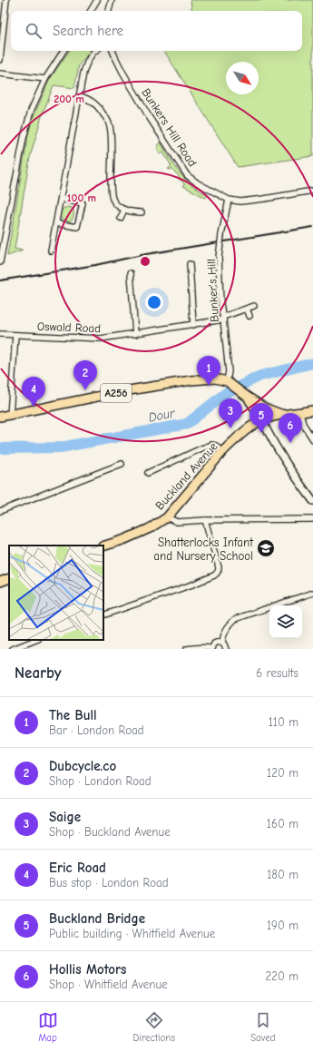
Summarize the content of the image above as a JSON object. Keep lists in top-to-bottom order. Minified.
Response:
{"streets":{"main road":["A256","Buckland Avenue"],"street":["Bunkers Hill Road","Bunker's Hill","Oswald Road"]},"crossings":[["Bunkers Hill Road","Bunker's Hill"],["Bunker's Hill","Oswald Road"],["Bunker's Hill","A256"]],"water":["Dour"],"places":{"school or university":["Shatterlocks Infant and Nursery School"]},"north":"bottom right","page":{"search":"Search here","pins":["1","2","4","3","5","6"],"heading":["Nearby","6 results"],"list":[{"mark":"1","name":"The Bull","note":"Bar · London Road","value":"110 m"},{"mark":"2","name":"Dubcycle.co","note":"Shop · London Road","value":"120 m"},{"mark":"3","name":"Saige","note":"Shop · Buckland Avenue","value":"160 m"},{"mark":"4","name":"Eric Road","note":"Bus stop · London Road","value":"180 m"},{"mark":"5","name":"Buckland Bridge","note":"Public building · Whitfield Avenue","value":"190 m"},{"mark":"6","name":"Hollis Motors","note":"Shop · Whitfield Avenue","value":"220 m"}],"nav":["Map","Directions","Saved"]},"rings":["200 m","100 m"]}
